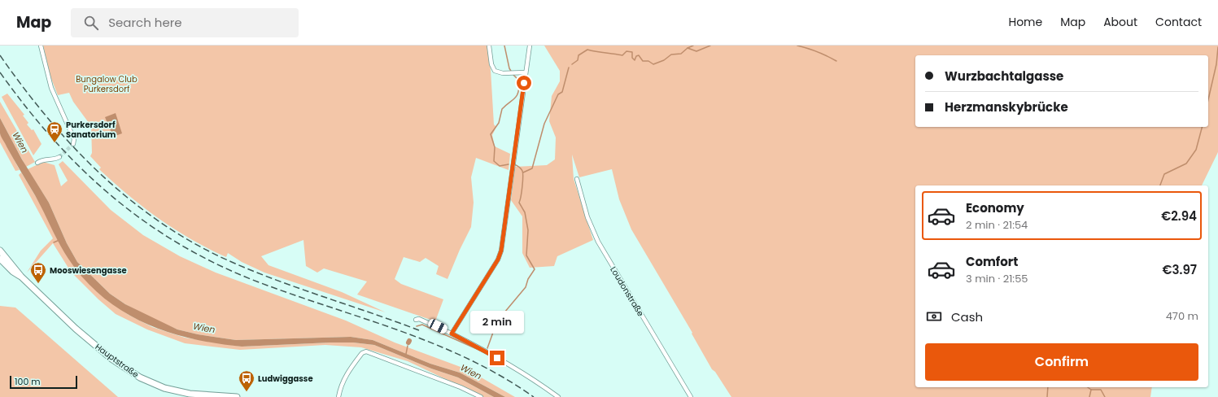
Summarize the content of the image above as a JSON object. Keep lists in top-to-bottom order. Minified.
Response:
{"streets":{"main road":["Hauptstraße"],"street":["Loudonstraße"]},"water":["Wien"],"parks":["Bungalow Club Purkersdorf"],"places":{"station":["Purkersdorf Sanatorium"],"bus stop":["Mooswiesengasse","Ludwiggasse"]},"scale_bar":"100 m","page":{"header":"Map","search":"Search here","nav":["Home","Map","About","Contact"],"banner":["Wurzbachtalgasse","Herzmanskybrücke"],"list":[{"name":"Economy","note":"2 min · 21:54","value":"€2.94"},{"name":"Comfort","note":"3 min · 21:55","value":"€3.97"}],"pay":["Cash","470 m"],"bubble":"2 min","buttons":"Confirm","scale":"100 m"}}
